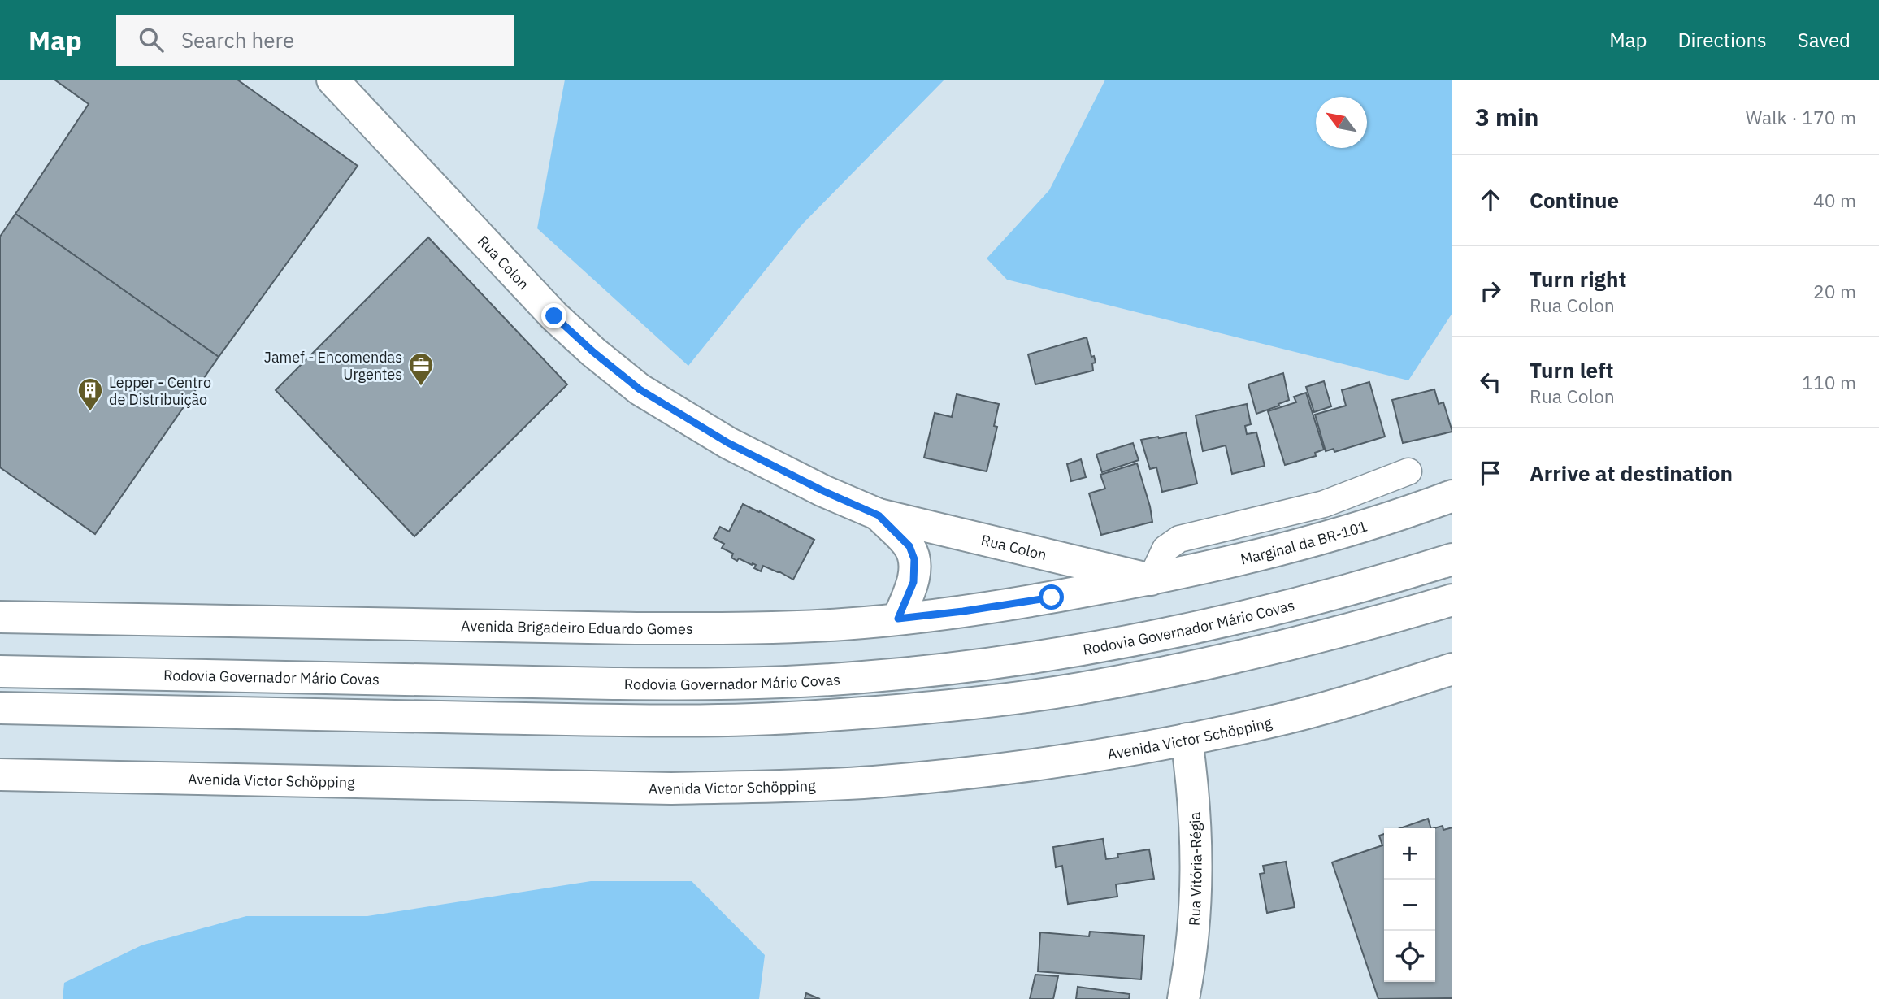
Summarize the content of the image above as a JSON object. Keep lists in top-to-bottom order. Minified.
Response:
{"streets":{"main road":["Rua Colon","Marginal da BR-101","Avenida Brigadeiro Eduardo Gomes","Rodovia Governador Mário Covas","Avenida Victor Schöpping","Rua Vitória-Régia"]},"crossings":[["Rua Colon","Marginal da BR-101"],["Rua Colon","Avenida Brigadeiro Eduardo Gomes"],["Marginal da BR-101","Avenida Brigadeiro Eduardo Gomes"],["Avenida Victor Schöpping","Rua Vitória-Régia"]],"places":{"office":["Jamef - Encomendas Urgentes"],"building":["Lepper - Centro de Distribuição"]},"north":"top left","page":{"header":"Map","search":"Search here","nav":["Map","Directions","Saved"],"heading":["3 min","Walk · 170 m"],"list":[["Continue","40 m"],["Turn right","Rua Colon","20 m"],["Turn left","Rua Colon","110 m"],"Arrive at destination"],"map_buttons":["+","−"]}}
